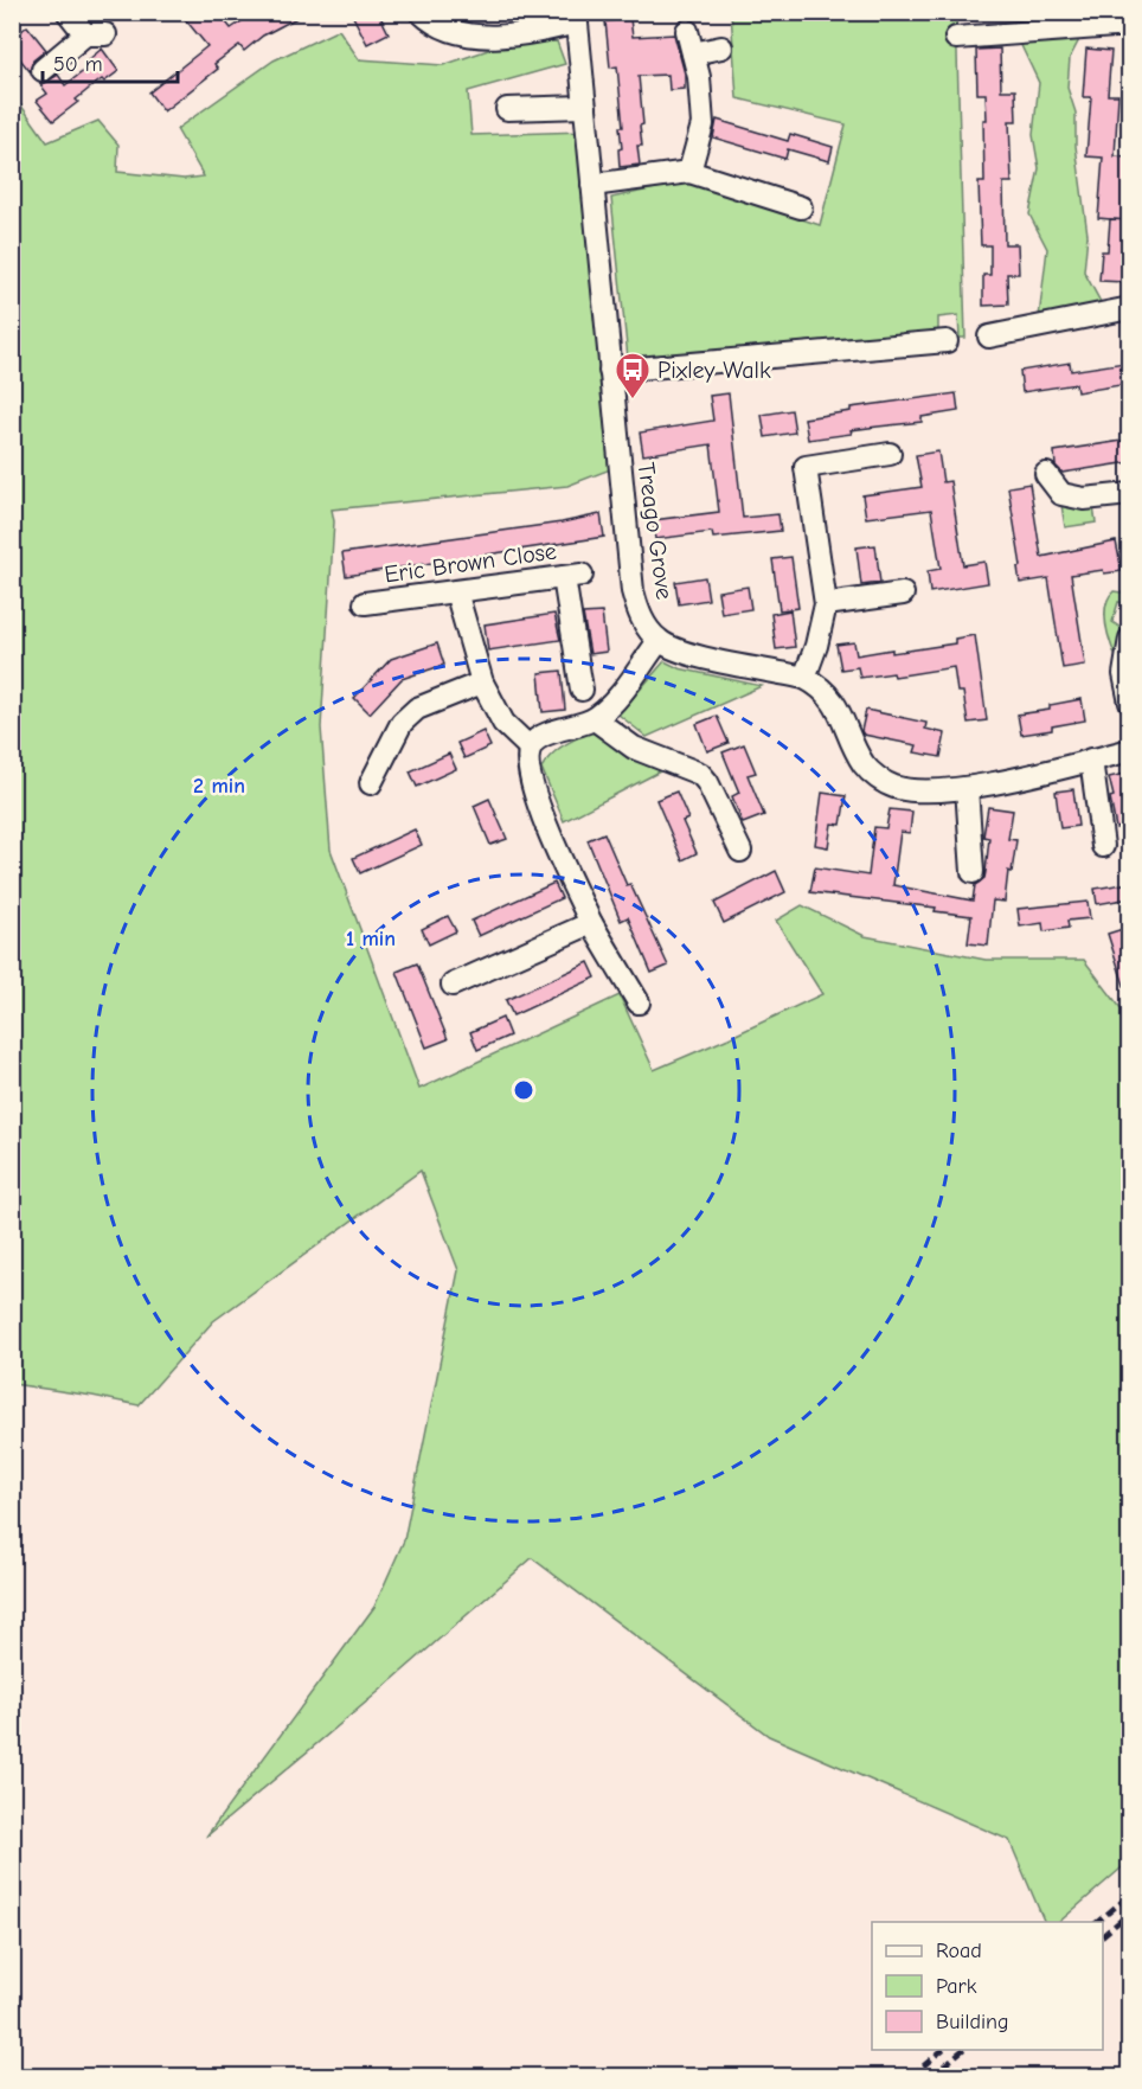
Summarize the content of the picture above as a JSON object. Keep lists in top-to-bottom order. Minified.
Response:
{"streets":{"street":["Treago Grove","Eric Brown Close"]},"places":{"bus stop":["Pixley Walk"]},"legend":["Road","Park","Building"],"scale_bar":"50 m","rings":["2 min","1 min"]}
